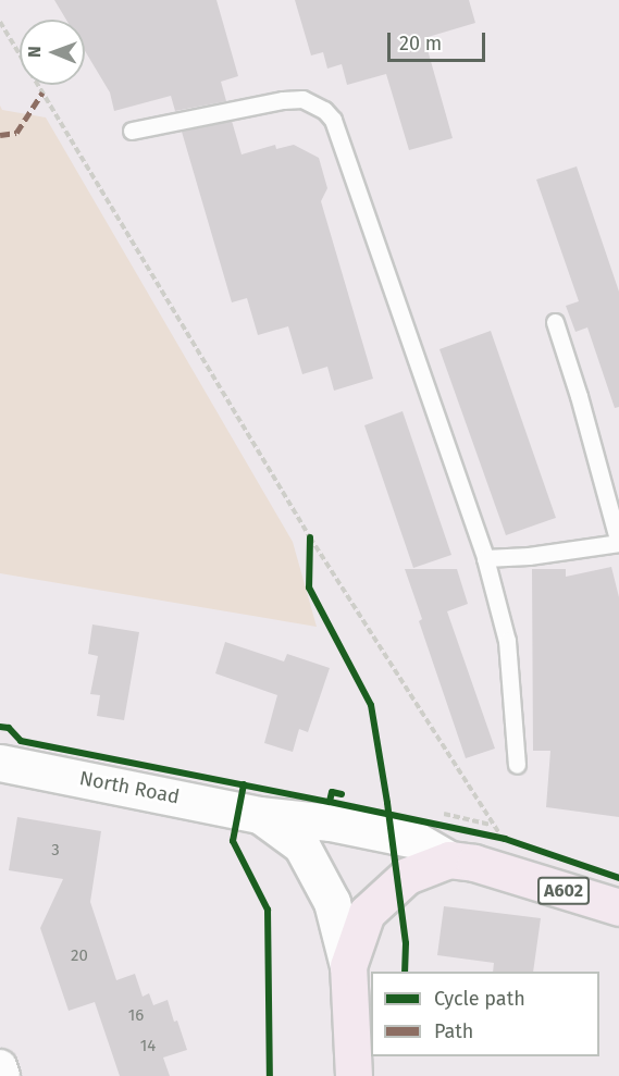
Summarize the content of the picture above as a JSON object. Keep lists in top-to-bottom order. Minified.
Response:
{"streets":{"main road":["North Road","A602"]},"crossings":[["North Road","A602"]],"house_numbers":["3","20","16","14"],"legend":["Cycle path","Path"],"scale_bar":"20 m","north":"left"}
